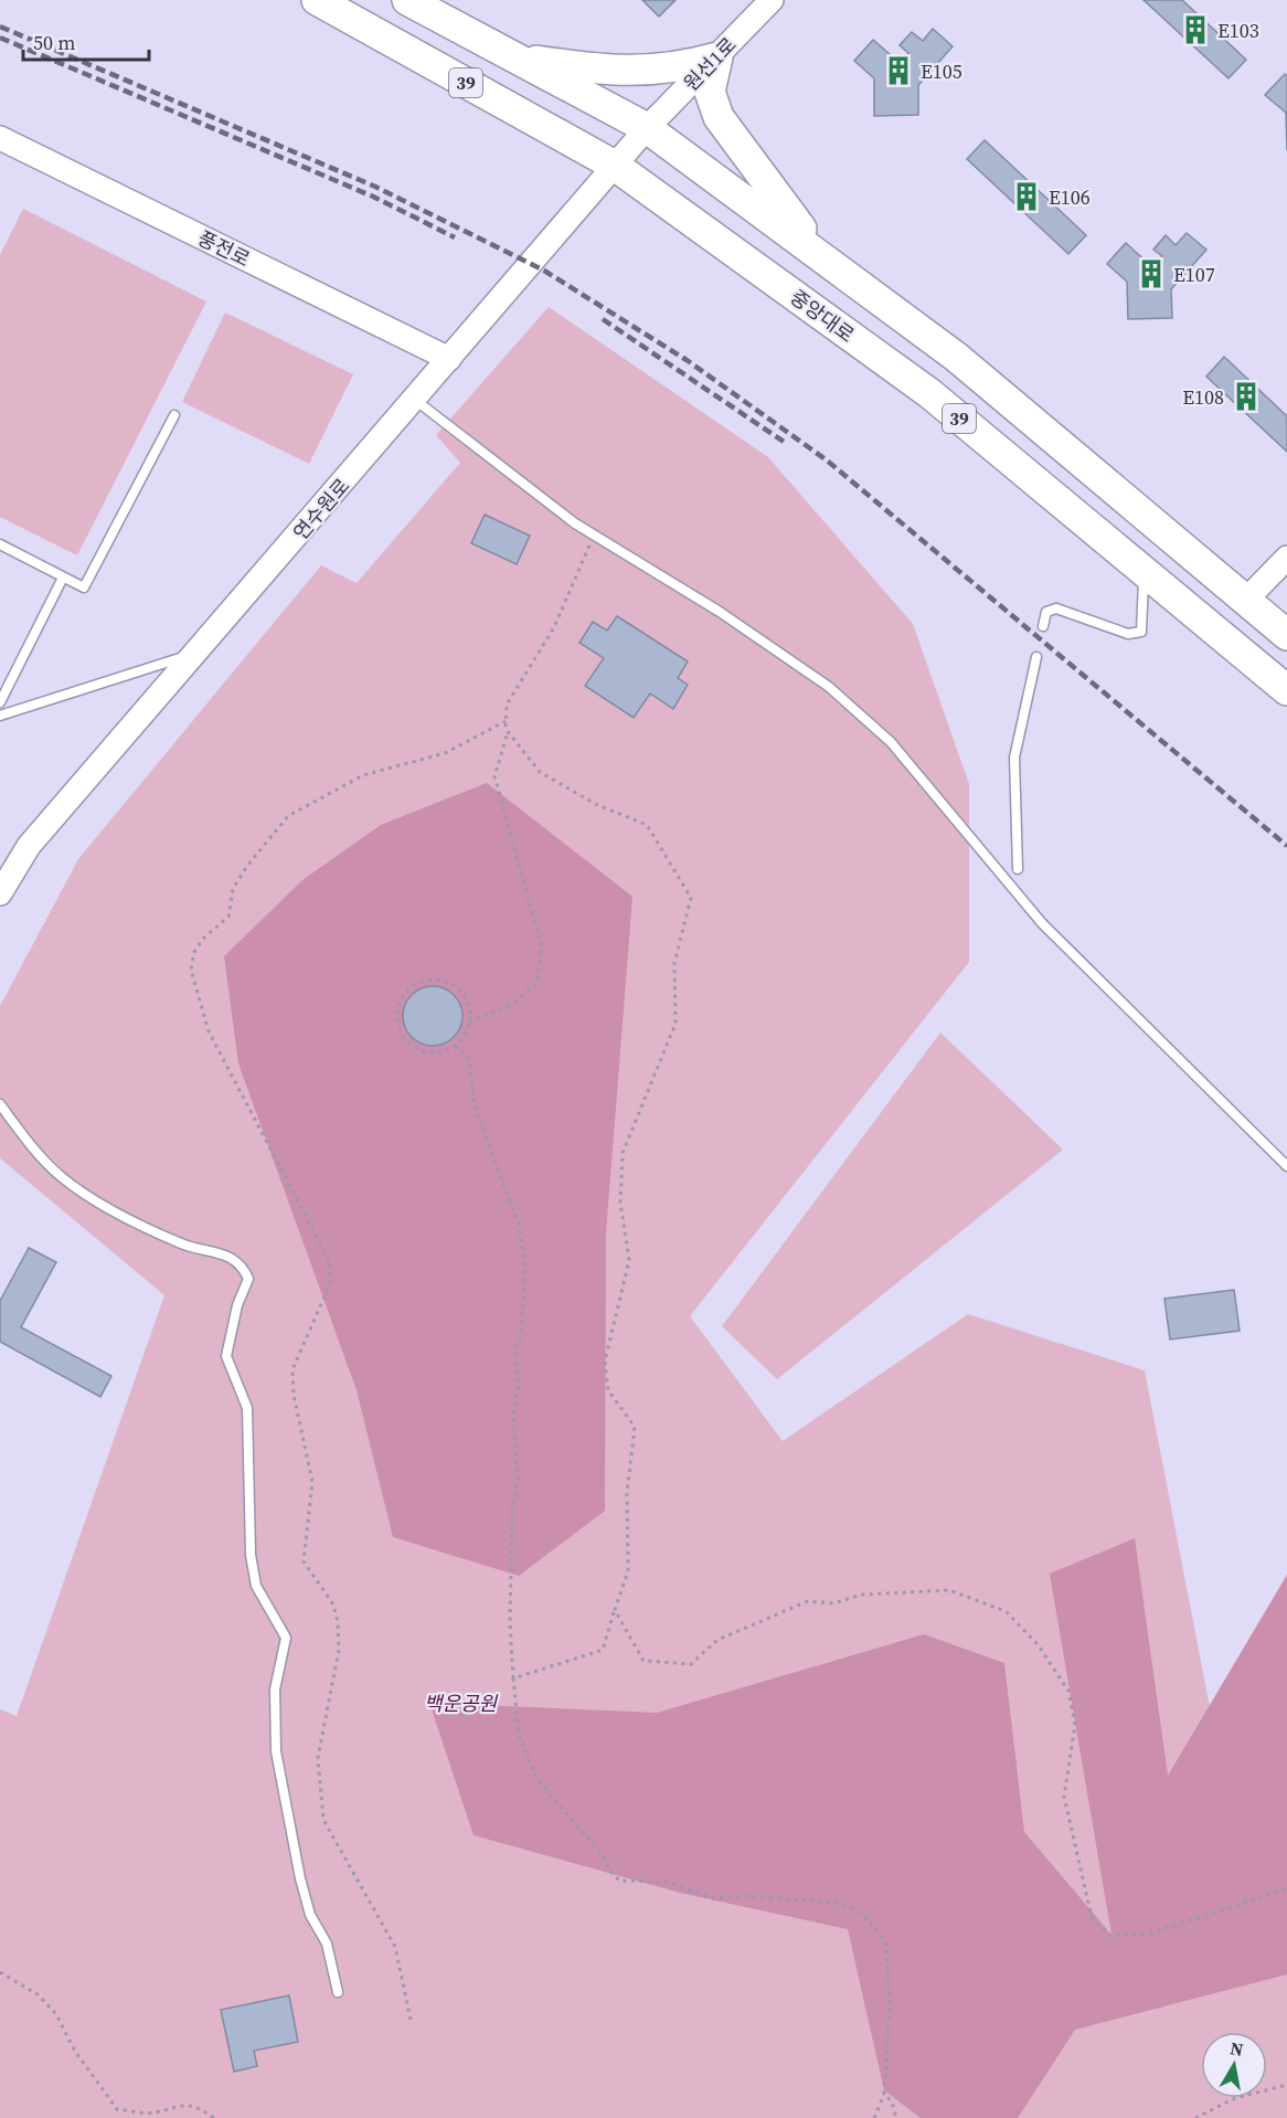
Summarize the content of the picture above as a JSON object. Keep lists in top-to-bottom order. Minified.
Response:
{"streets":{"main road":["39","중앙대로"],"street":["원선1로","풍전로","연수원로"]},"crossings":[["원선1로","39"],["원선1로","연수원로"],["39","연수원로"],["풍전로","연수원로"],["중앙대로","연수원로"]],"parks":["백운공원"],"places":{"building":["E103","E105","E106","E107","E108"]},"scale_bar":"50 m","north":"top"}
